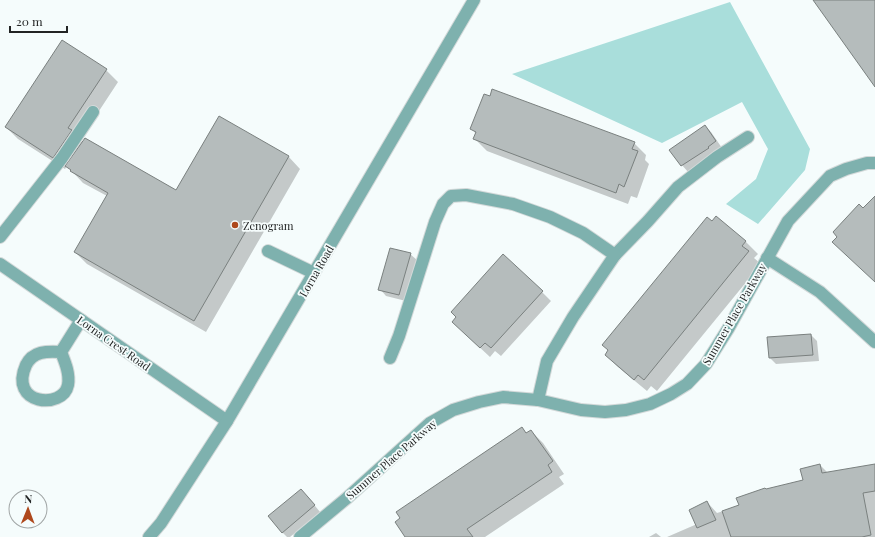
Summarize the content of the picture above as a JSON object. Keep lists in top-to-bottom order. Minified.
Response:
{"streets":{"street":["Lorna Road","Summer Place Parkway","Lorna Crest Road"]},"crossings":[["Lorna Road","Lorna Crest Road"]],"places":["Zenogram"],"scale_bar":"20 m","north":"top"}
